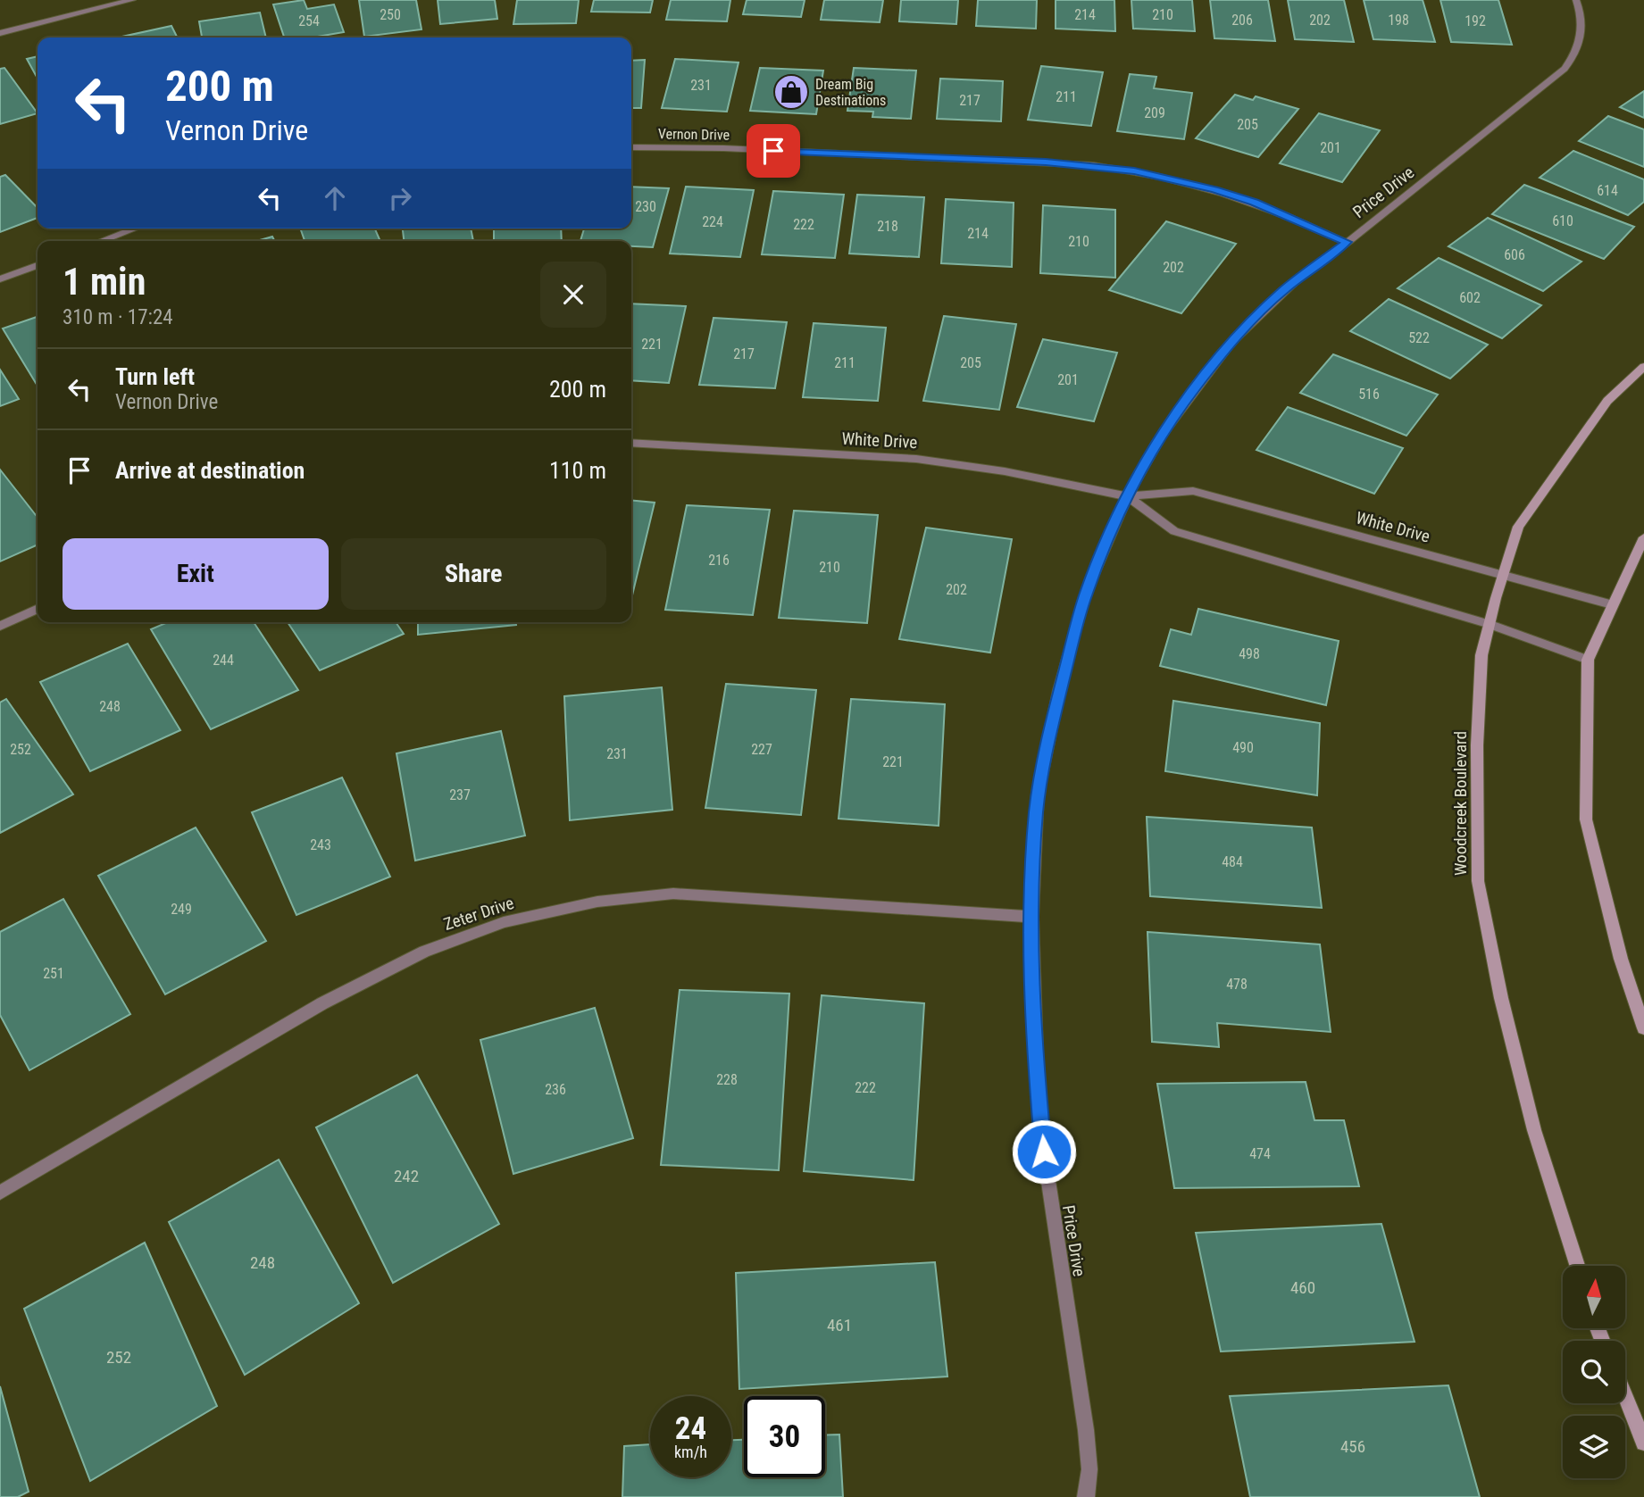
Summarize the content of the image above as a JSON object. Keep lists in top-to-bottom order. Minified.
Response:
{"streets":{"street":["Vernon Drive","Price Drive","White Drive","Woodcreek Boulevard","Zeter Drive"]},"crossings":[["Vernon Drive","Price Drive"],["Price Drive","White Drive"],["Price Drive","Zeter Drive"],["White Drive","Woodcreek Boulevard"]],"places":{"shop":["Dream Big Destinations"]},"house_numbers":["250","214","210","206","202","198","254","192","231","211","217","209","205","201","614","230","610","224","222","218","214","210","606","202","602","522","221","217","211","205","201","516","216","210","202","498","244","248","490","252","227","231","221","237","243","484","249","251","478","228","222","236","474","242","248","460","461","252","456"],"north":"top","page":{"turn":["200 m","Vernon Drive"],"heading":["1 min","310 m · 17:24"],"list":[{"name":"Turn left","note":"Vernon Drive","value":"200 m"},{"name":"Arrive at destination","value":"110 m"}],"buttons":["Exit","Share"],"speed":"24 km/h","limit":"30"}}
